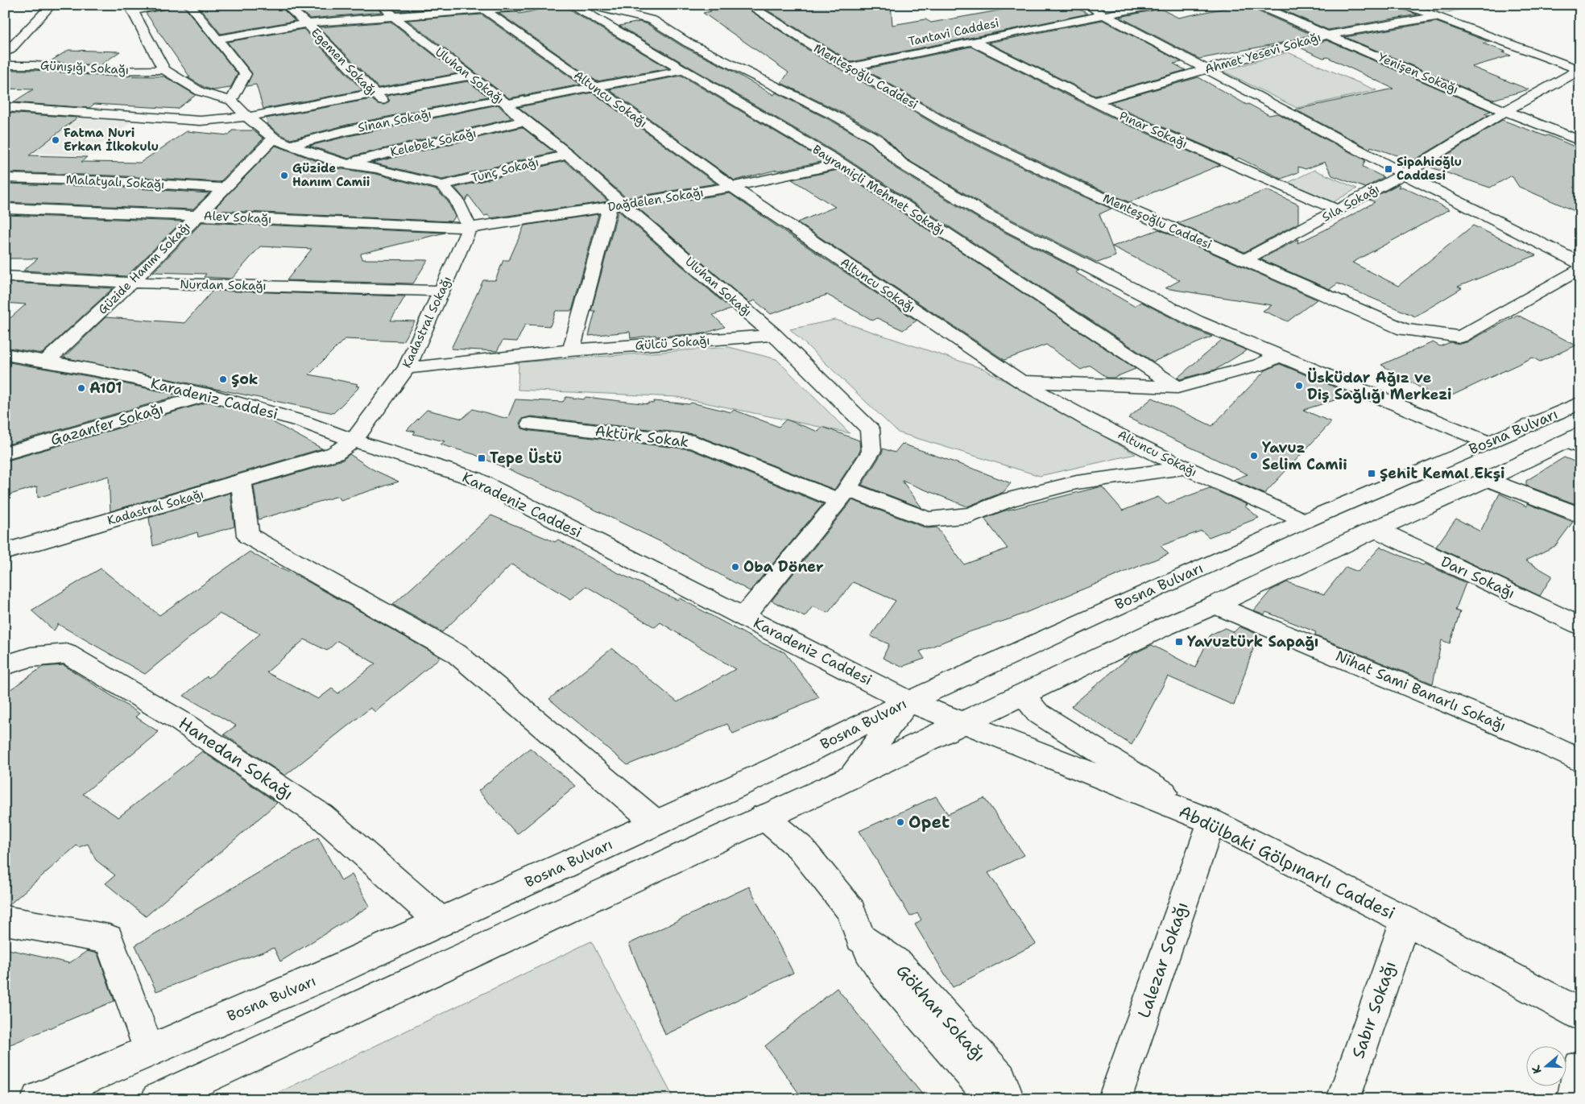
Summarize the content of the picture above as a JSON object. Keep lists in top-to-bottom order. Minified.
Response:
{"streets":{"street":["Tantavi Caddesi","Ahmet Yesevi Sokağı","Egemen Sokağı","Günışığı Sokağı","Yenişen Sokağı","Uluhan Sokağı","Menteşoğlu Caddesi","Altuncu Sokağı","Sinan Sokağı","Pınar Sokağı","Kelebek Sokağı","Tunç Sokağı","Malatyalı Sokağı","Bayramiçli Mehmet Sokağı","Dağdelen Sokağı","Sıla Sokağı","Alev Sokağı","Güzide Hanım Sokağı","Nurdan Sokağı","Kadastral Sokağı","Gülcü Sokağı","Karadeniz Caddesi","Gazanfer Sokağı","Bosna Bulvarı","Aktürk Sokak","Darı Sokağı","Nihat Sami Banarlı Sokağı","Hanedan Sokağı","Abdülbaki Gölpınarlı Caddesi","Lalezar Sokağı","Sabır Sokağı","Gökhan Sokağı"]},"crossings":[["Tantavi Caddesi","Menteşoğlu Caddesi"],["Tantavi Caddesi","Pınar Sokağı"],["Ahmet Yesevi Sokağı","Yenişen Sokağı"],["Ahmet Yesevi Sokağı","Pınar Sokağı"],["Egemen Sokağı","Sinan Sokağı"],["Yenişen Sokağı","Sıla Sokağı"],["Uluhan Sokağı","Sinan Sokağı"],["Uluhan Sokağı","Kelebek Sokağı"],["Uluhan Sokağı","Tunç Sokağı"],["Uluhan Sokağı","Dağdelen Sokağı"],["Uluhan Sokağı","Gülcü Sokağı"],["Uluhan Sokağı","Karadeniz Caddesi"],["Uluhan Sokağı","Aktürk Sokak"],["Menteşoğlu Caddesi","Sıla Sokağı"],["Altuncu Sokağı","Sinan Sokağı"],["Altuncu Sokağı","Dağdelen Sokağı"],["Altuncu Sokağı","Bosna Bulvarı"],["Altuncu Sokağı","Aktürk Sokak"],["Sinan Sokağı","Bayramiçli Mehmet Sokağı"],["Sinan Sokağı","Güzide Hanım Sokağı"],["Pınar Sokağı","Sıla Sokağı"],["Malatyalı Sokağı","Güzide Hanım Sokağı"],["Bayramiçli Mehmet Sokağı","Dağdelen Sokağı"],["Dağdelen Sokağı","Alev Sokağı"],["Dağdelen Sokağı","Kadastral Sokağı"],["Alev Sokağı","Güzide Hanım Sokağı"],["Alev Sokağı","Kadastral Sokağı"],["Güzide Hanım Sokağı","Nurdan Sokağı"],["Güzide Hanım Sokağı","Karadeniz Caddesi"],["Nurdan Sokağı","Kadastral Sokağı"],["Kadastral Sokağı","Gülcü Sokağı"],["Kadastral Sokağı","Karadeniz Caddesi"],["Karadeniz Caddesi","Gazanfer Sokağı"],["Karadeniz Caddesi","Bosna Bulvarı"],["Karadeniz Caddesi","Abdülbaki Gölpınarlı Caddesi"],["Bosna Bulvarı","Darı Sokağı"],["Bosna Bulvarı","Nihat Sami Banarlı Sokağı"],["Bosna Bulvarı","Hanedan Sokağı"],["Bosna Bulvarı","Abdülbaki Gölpınarlı Caddesi"],["Bosna Bulvarı","Gökhan Sokağı"],["Abdülbaki Gölpınarlı Caddesi","Lalezar Sokağı"],["Abdülbaki Gölpınarlı Caddesi","Sabır Sokağı"]],"places":{"other":["Fatma Nuri Erkan İlkokulu","Güzide Hanım Camii","Şok","Üsküdar Ağız ve Diş Sağlığı Merkezi","A101","Yavuz Selim Camii","Oba Döner","Opet"],"transit":["Sipahioğlu Caddesi","Tepe Üstü","Şehit Kemal Ekşi","Yavuztürk Sapağı"]},"north":"left"}
